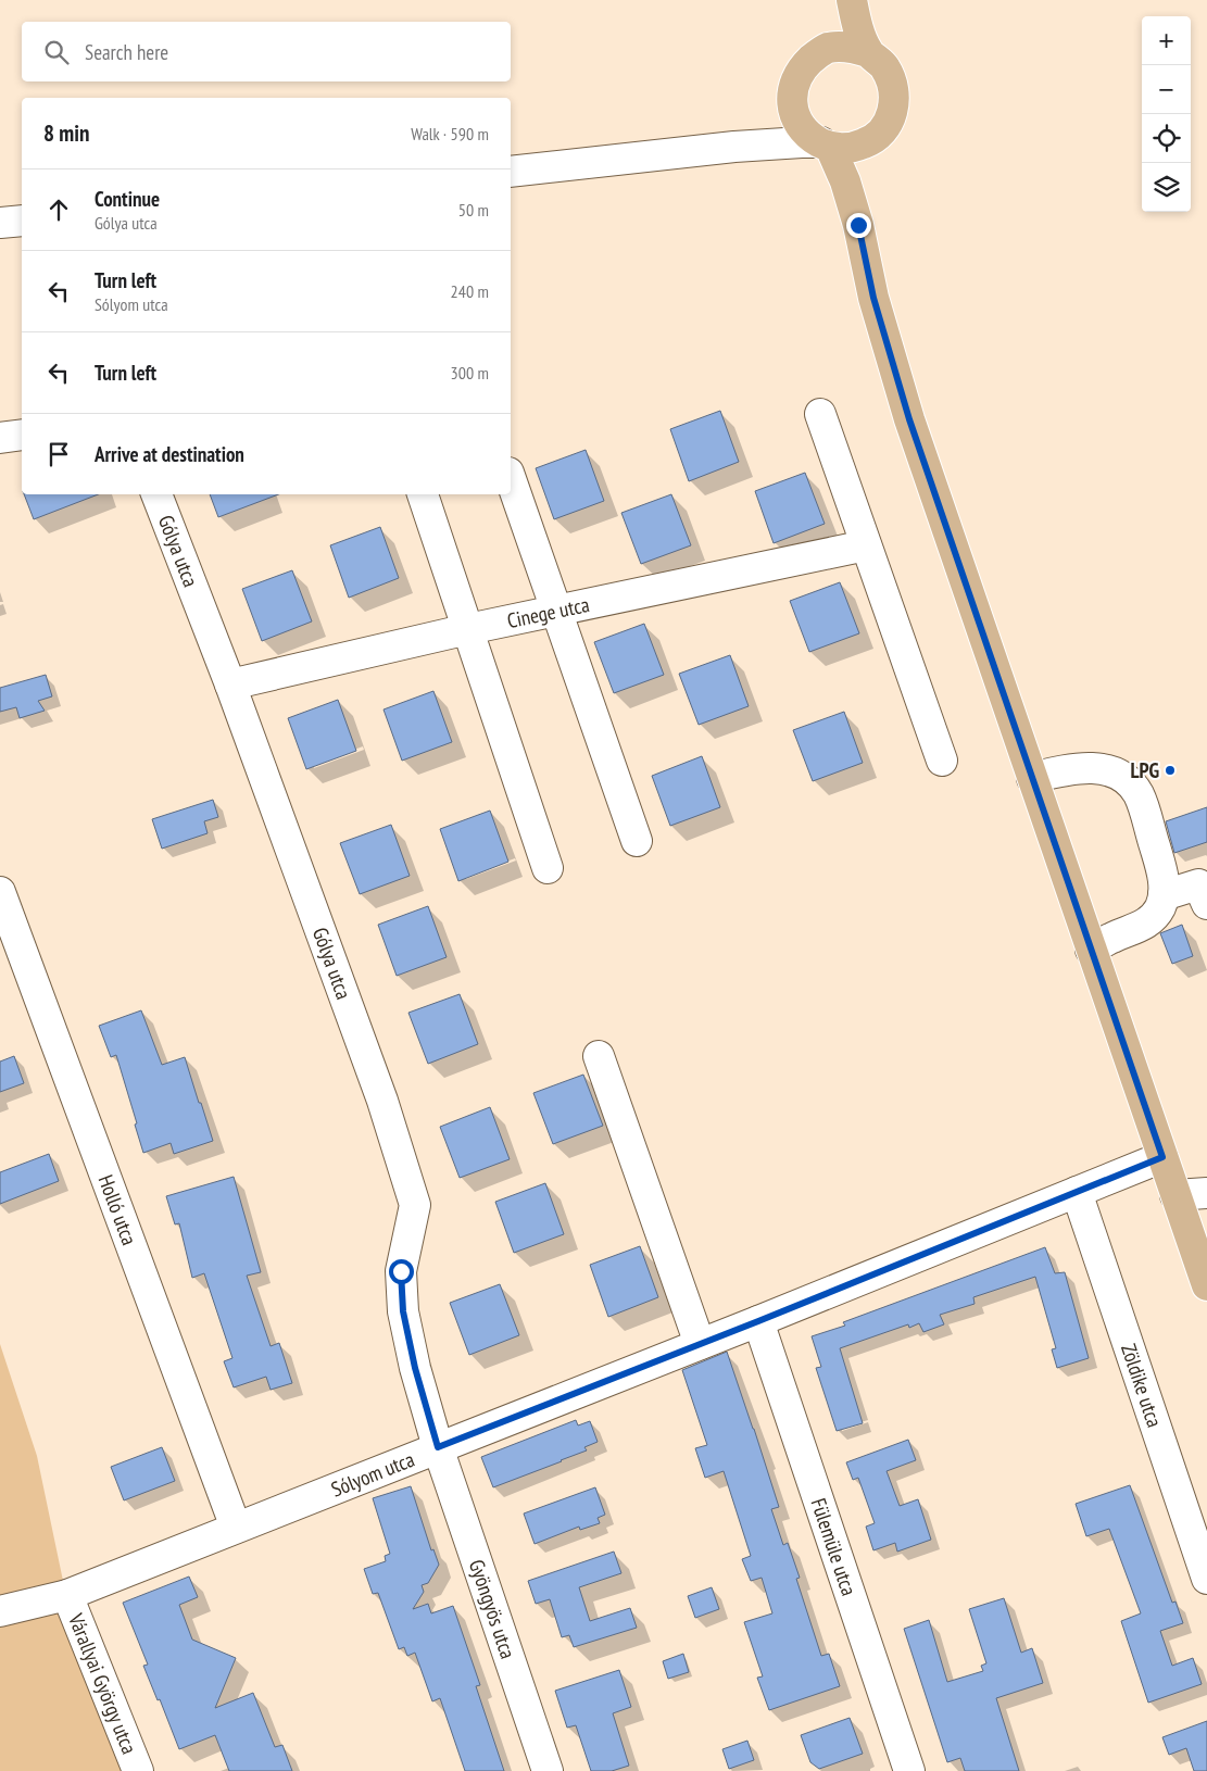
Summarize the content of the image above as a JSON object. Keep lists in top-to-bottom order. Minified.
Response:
{"streets":{"street":["Gólya utca","Cinege utca","Holló utca","Zöldike utca","Sólyom utca","Fülemüle utca","Gyöngyös utca","Várallyai György utca"]},"crossings":[["Gólya utca","Cinege utca"],["Gólya utca","Sólyom utca"],["Gólya utca","Gyöngyös utca"],["Holló utca","Sólyom utca"],["Zöldike utca","Sólyom utca"],["Sólyom utca","Fülemüle utca"],["Sólyom utca","Gyöngyös utca"],["Sólyom utca","Várallyai György utca"]],"places":["LPG"],"page":{"map_buttons":["+","−"],"search":"Search here","heading":["8 min","Walk · 590 m"],"list":[["Continue","Gólya utca","50 m"],["Turn left","Sólyom utca","240 m"],["Turn left","300 m"],"Arrive at destination"]}}
